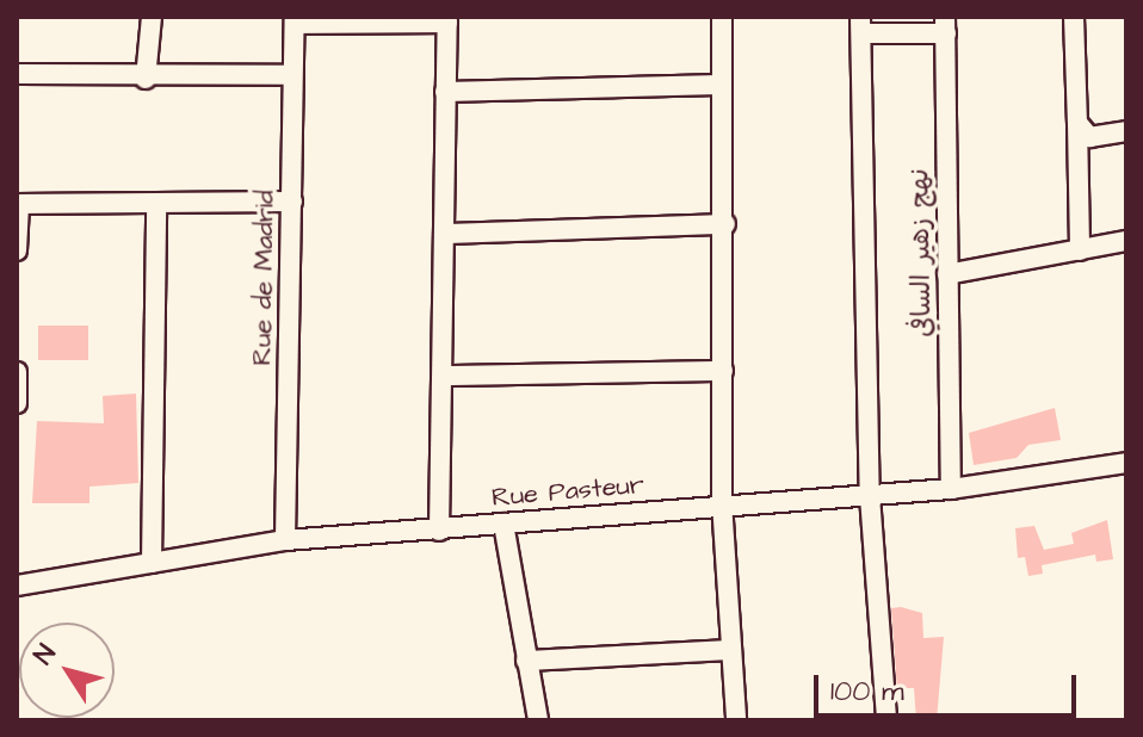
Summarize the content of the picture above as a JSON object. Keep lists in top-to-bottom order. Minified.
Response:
{"streets":{"street":["نهج زهير السافي","Rue de Madrid","Rue Pasteur"]},"crossings":[["نهج زهير السافي","Rue Pasteur"],["Rue de Madrid","Rue Pasteur"]],"scale_bar":"100 m","north":"top left"}
